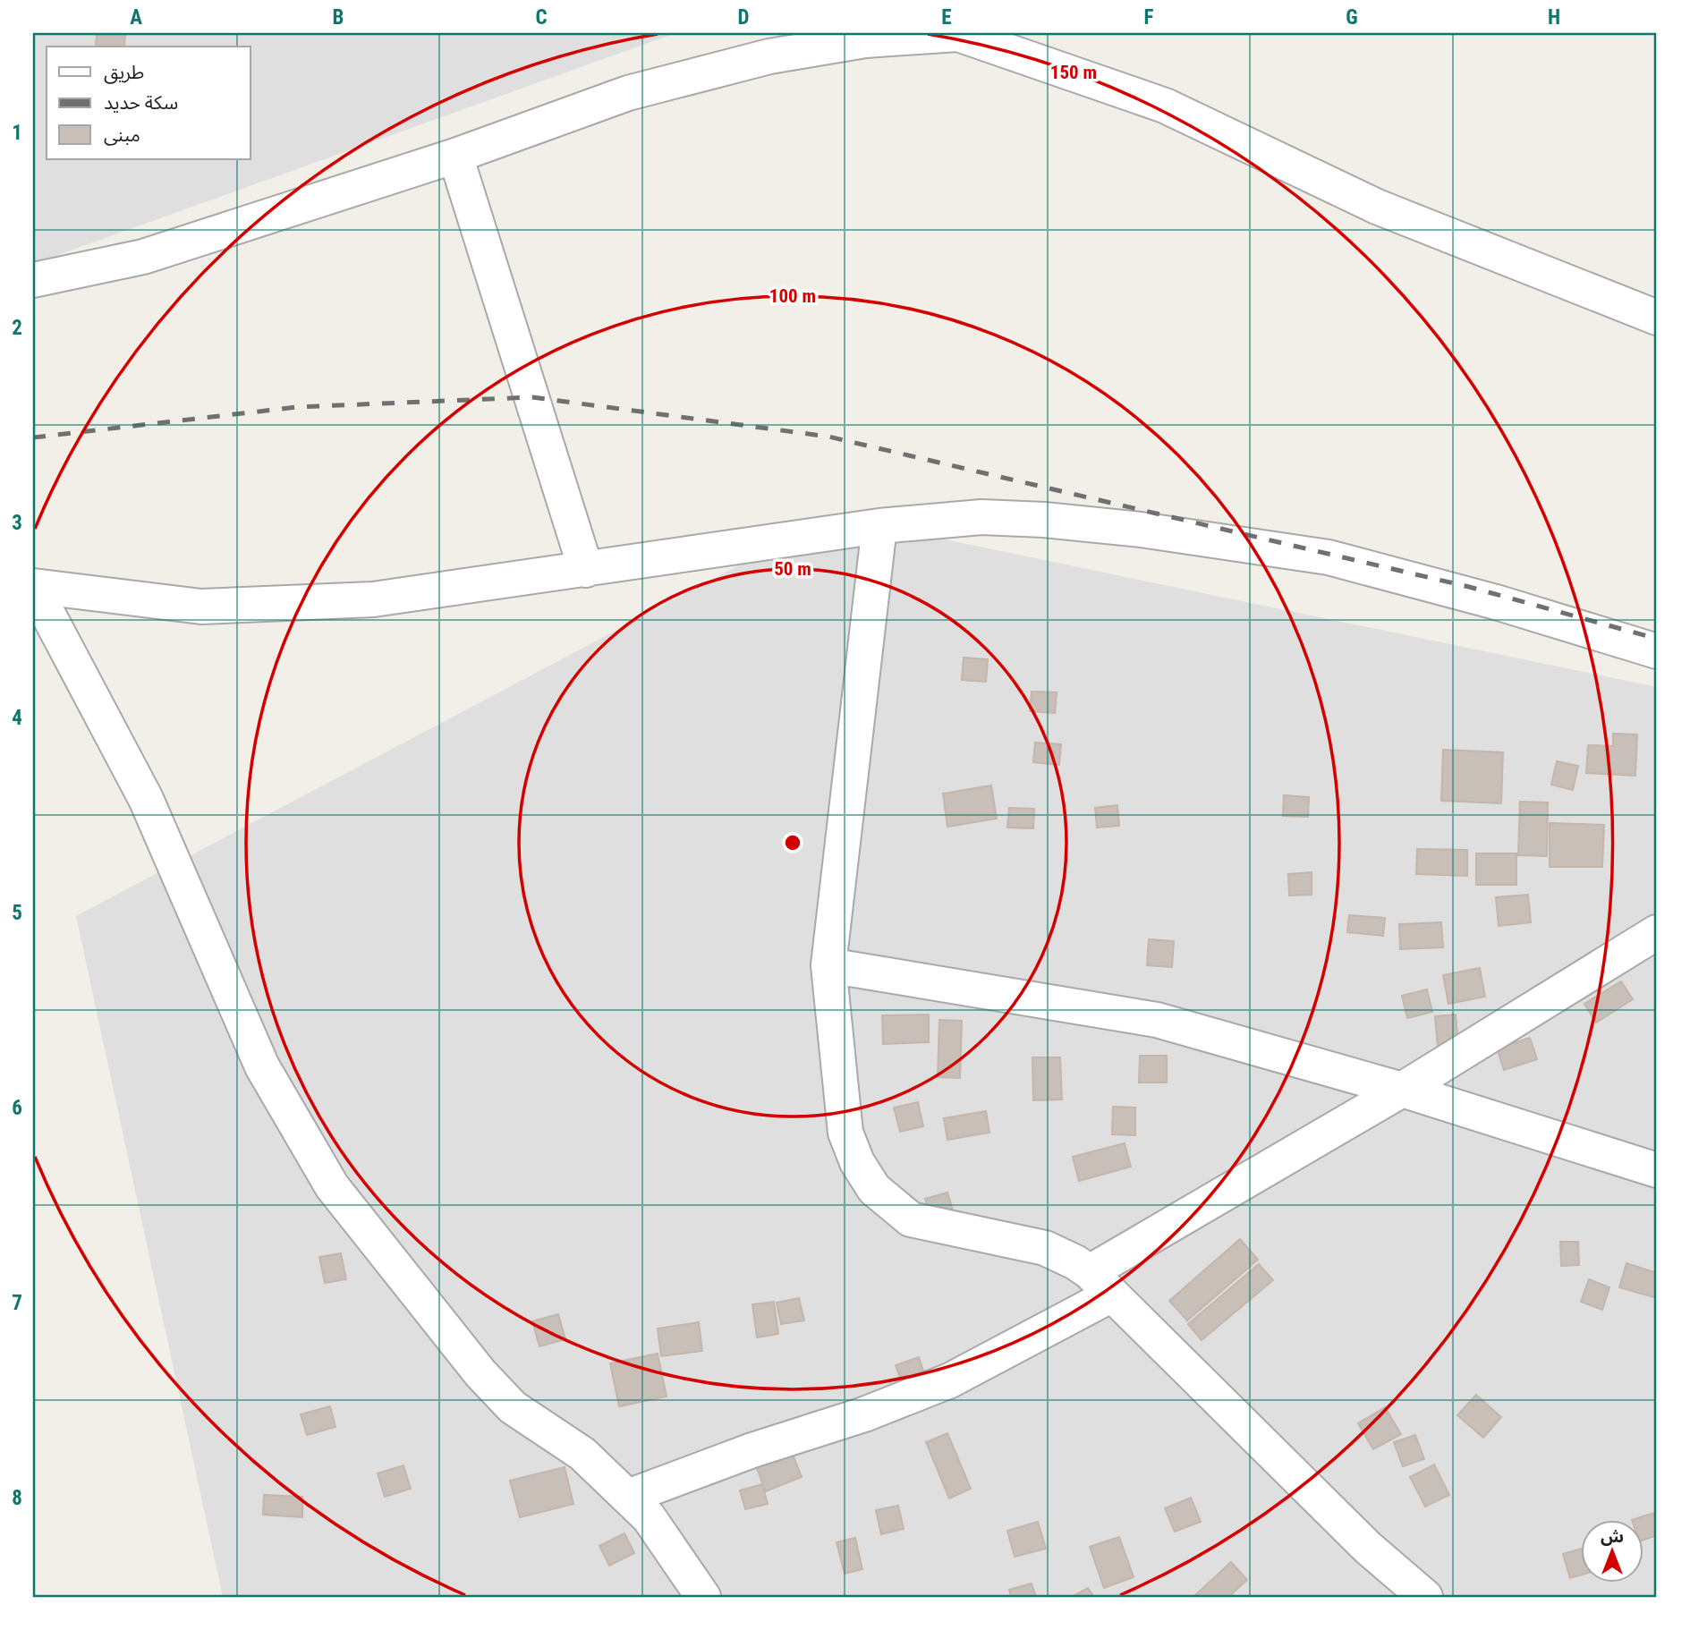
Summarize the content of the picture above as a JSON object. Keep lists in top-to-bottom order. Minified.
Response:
{"legend":["طريق","سكة حديد","مبنى"],"north":"top","grid":{"columns":["A","B","C","D","E","F","G","H"],"rows":["1","2","3","4","5","6","7","8"]},"rings":["150 m","100 m","50 m"]}
